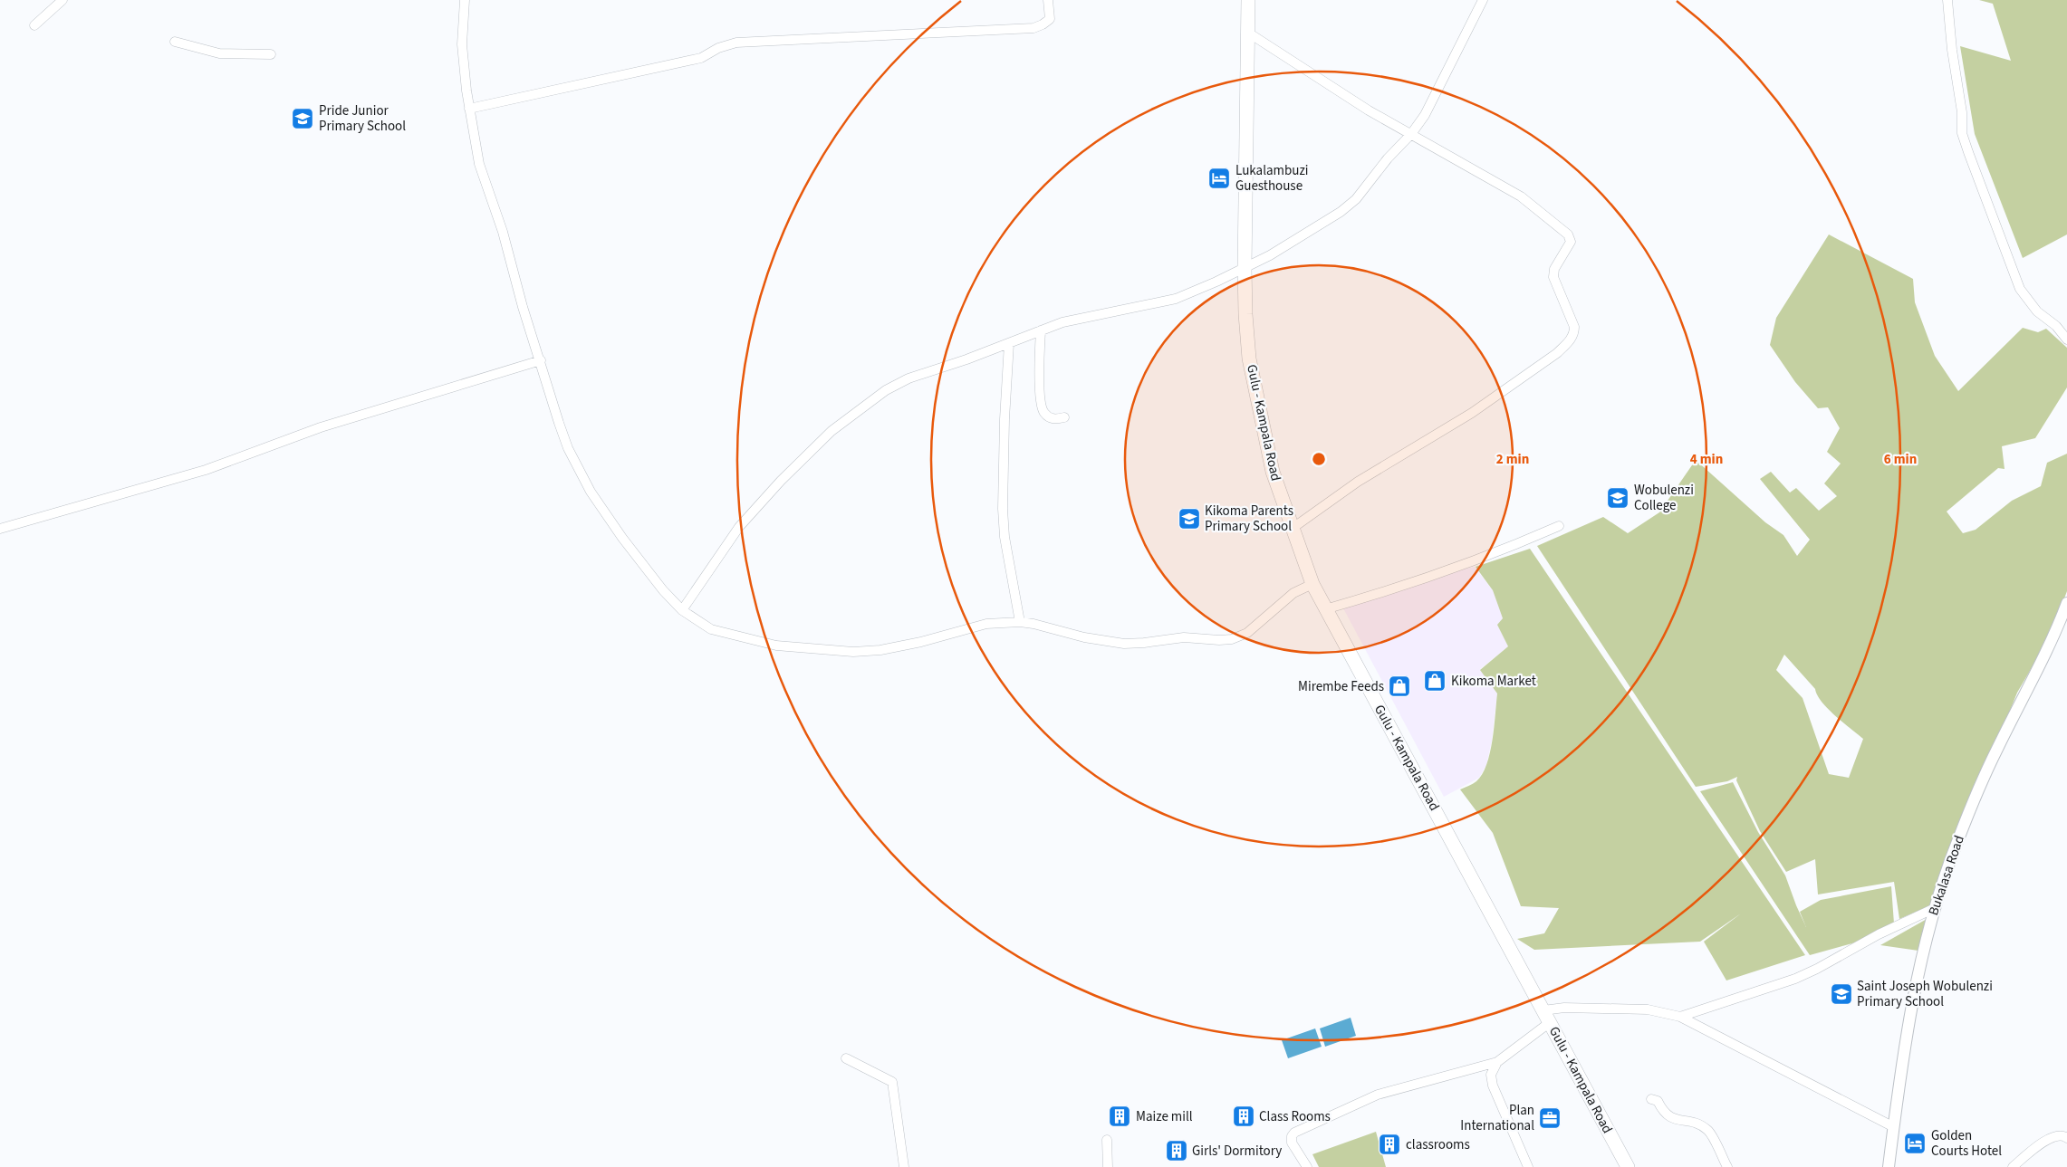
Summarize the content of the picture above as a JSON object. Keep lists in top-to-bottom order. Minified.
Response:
{"streets":{"main road":["Gulu - Kampala Road"],"street":["Bukalasa Road"]},"places":{"school or university":["Pride Junior Primary School","Wobulenzi College","Kikoma Parents Primary School","Saint Joseph Wobulenzi Primary School"],"hotel":["Lukalambuzi Guesthouse","Golden Courts Hotel"],"shop":["Kikoma Market","Mirembe Feeds"],"building":["Maize mill","Class Rooms","classrooms","Girls' Dormitory"],"office":["Plan International"]},"rings":["2 min","4 min","6 min"]}
